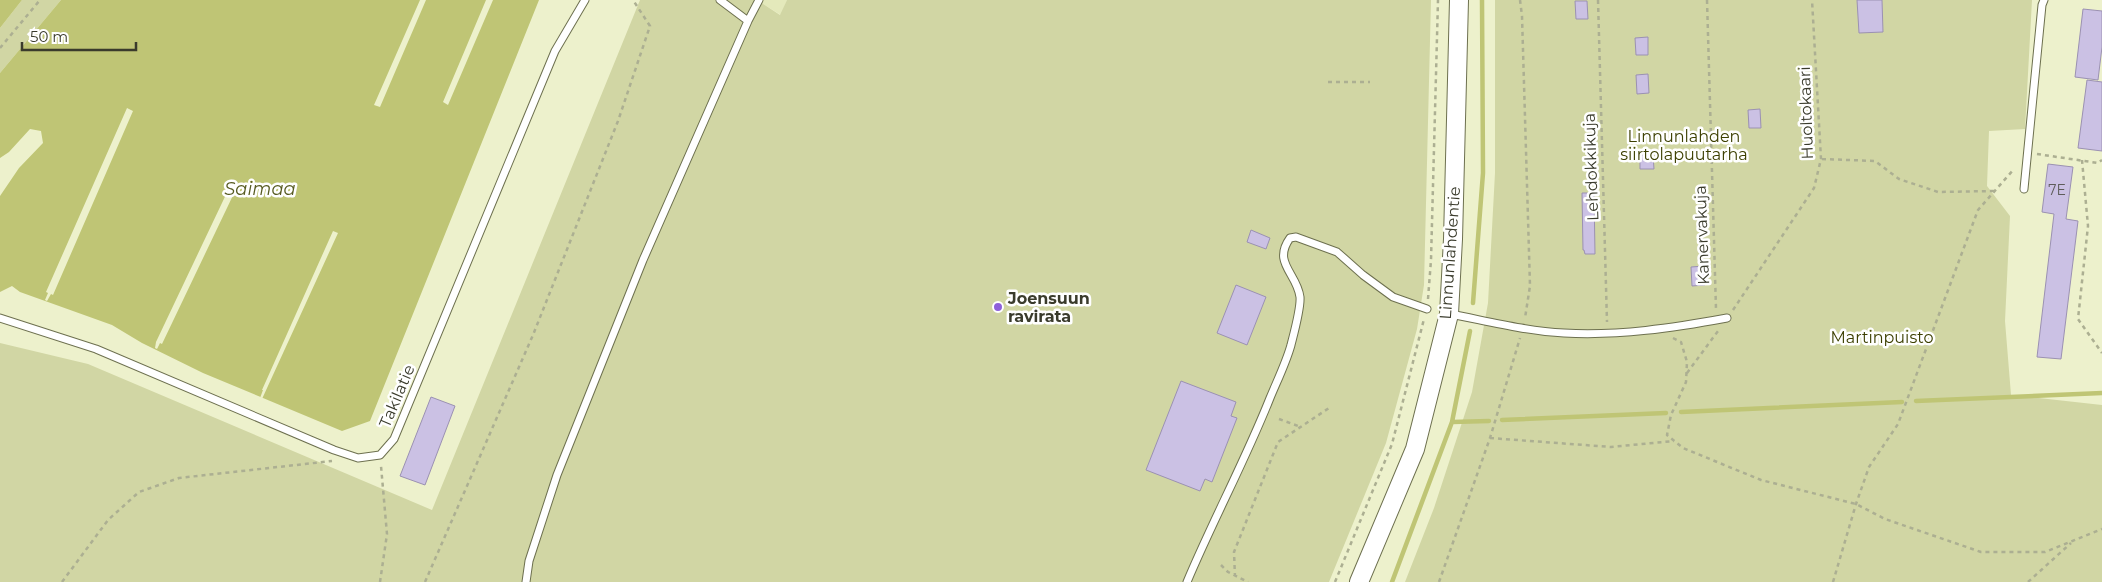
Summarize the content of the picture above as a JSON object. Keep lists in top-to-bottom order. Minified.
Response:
{"streets":{"street":["Linnunlahdentie"],"lane":["Takilatie"],"path":["Huoltokaari","Lehdokkikuja","Kanervakuja"]},"water":["Saimaa"],"parks":["Linnunlahden siirtolapuutarha","Martinpuisto"],"places":["Joensuun ravirata"],"house_numbers":["7E"],"scale_bar":"50 m"}
